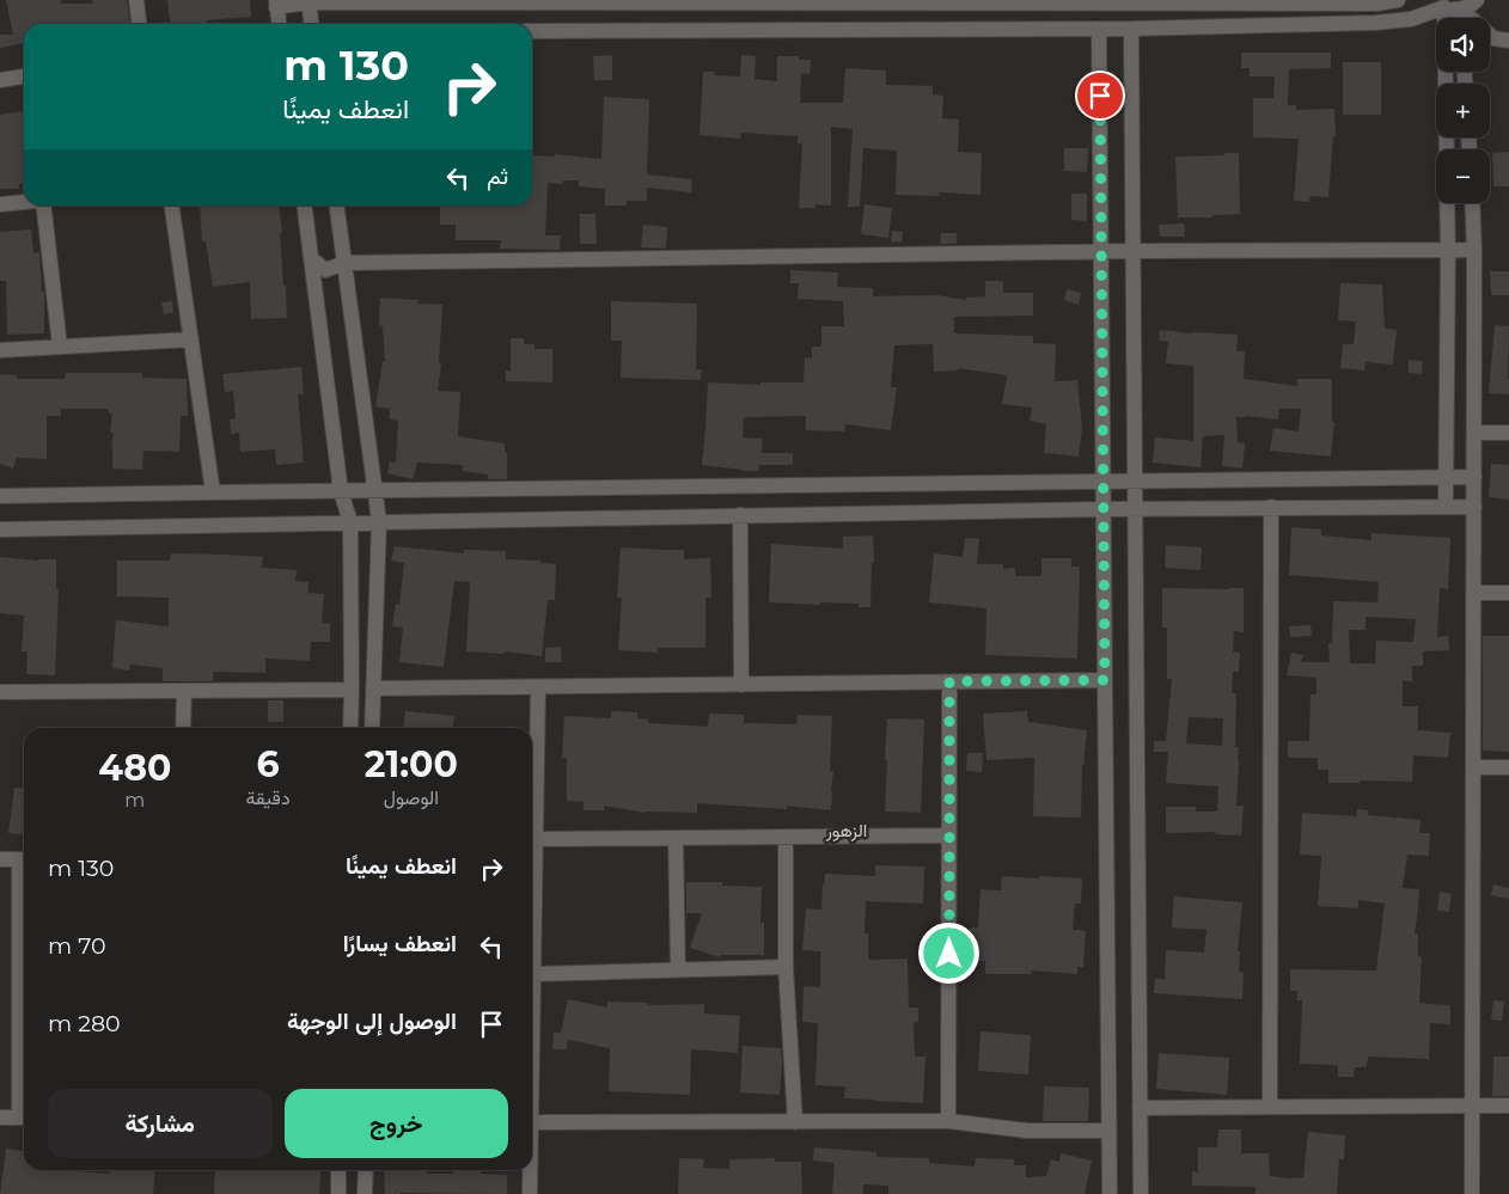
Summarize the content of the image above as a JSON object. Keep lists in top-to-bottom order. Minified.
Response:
{"districts":["الزهور"],"page":{"map_buttons":["+","−"],"turn":["130 m","انعطف يمينًا"],"then":"ثم","eta":["21:00","الوصول","6","دقيقة","480","m"],"list":[{"name":"انعطف يمينًا","value":"130 m"},{"name":"انعطف يسارًا","value":"70 m"},{"name":"الوصول إلى الوجهة","value":"280 m"}],"buttons":["خروج","مشاركة"]}}
